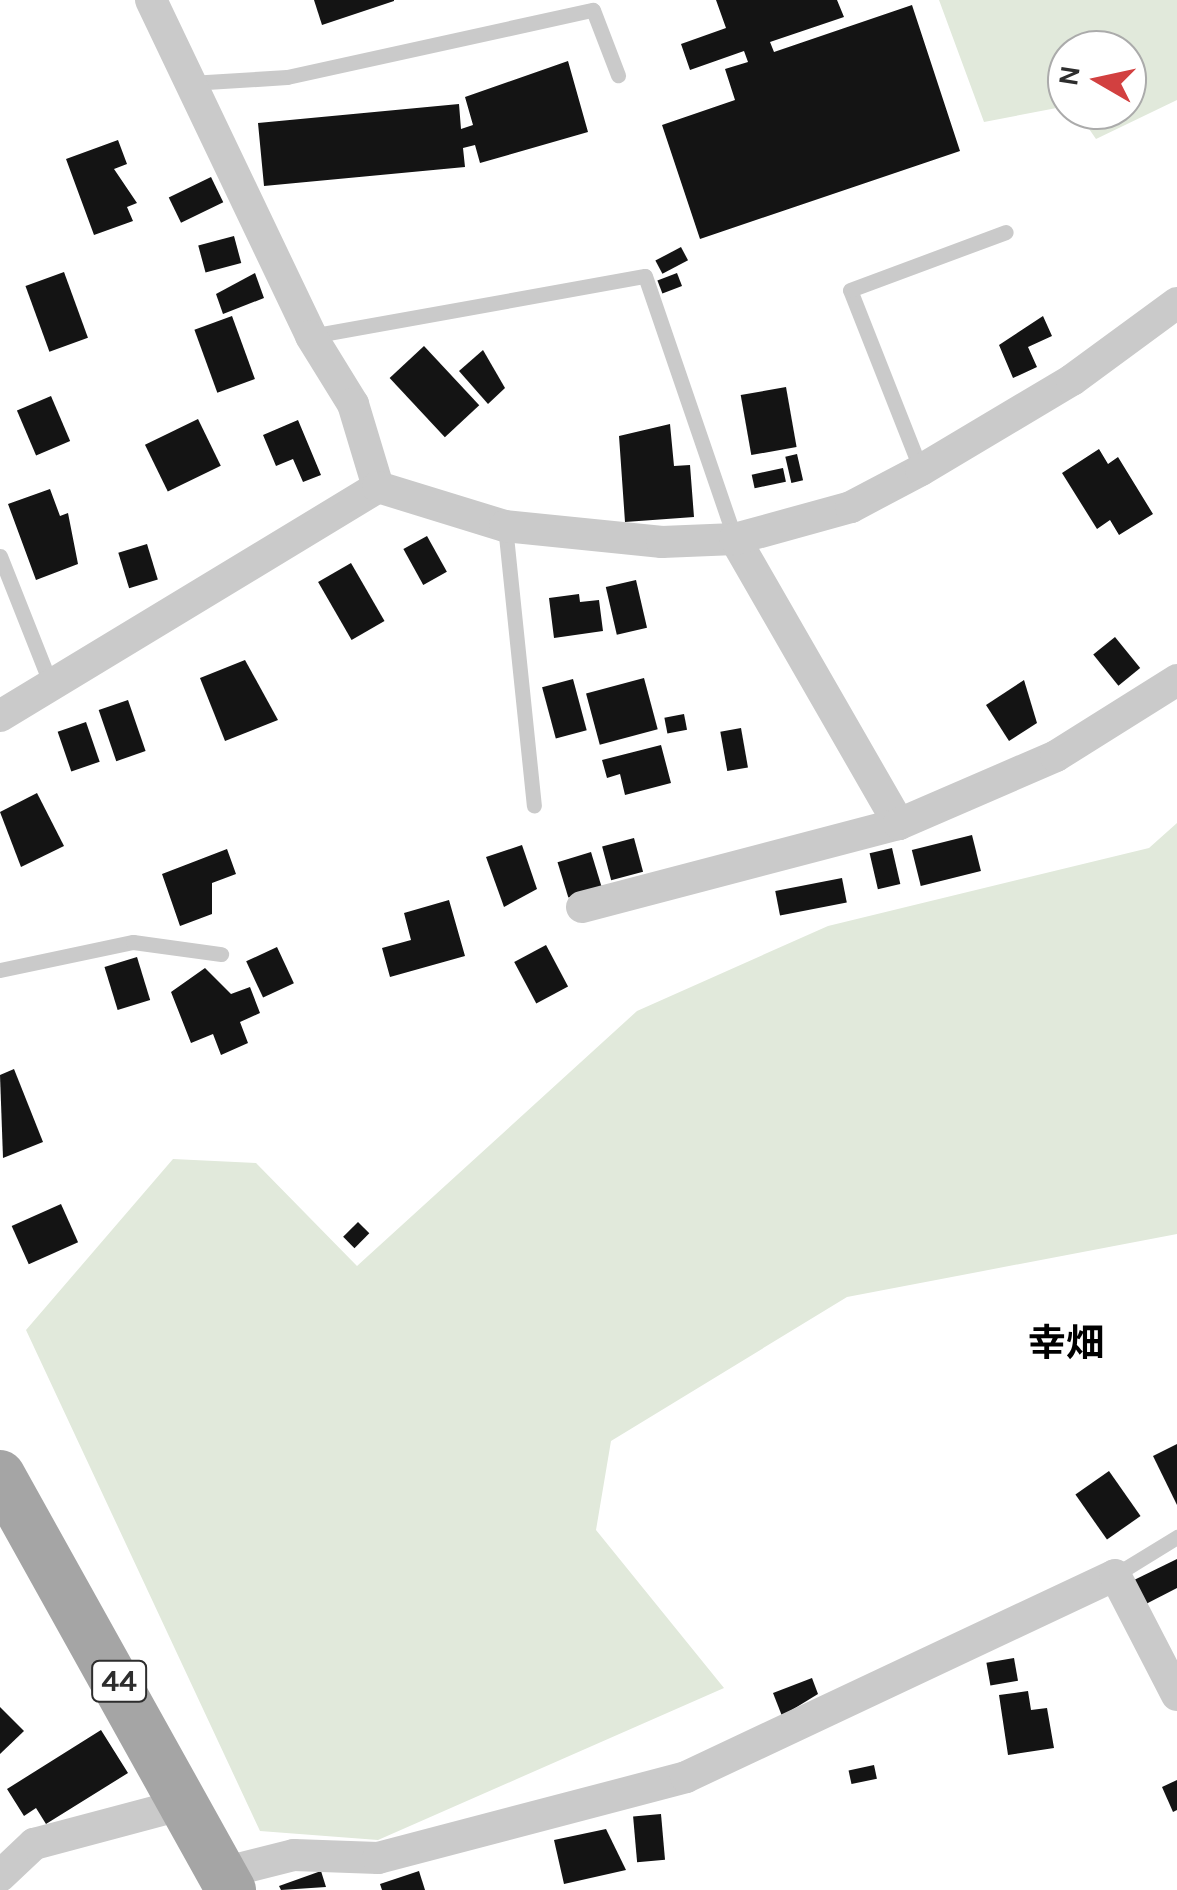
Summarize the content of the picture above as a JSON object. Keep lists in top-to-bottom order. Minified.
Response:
{"streets":{"main road":["44"]},"districts":["幸畑"],"north":"left"}
